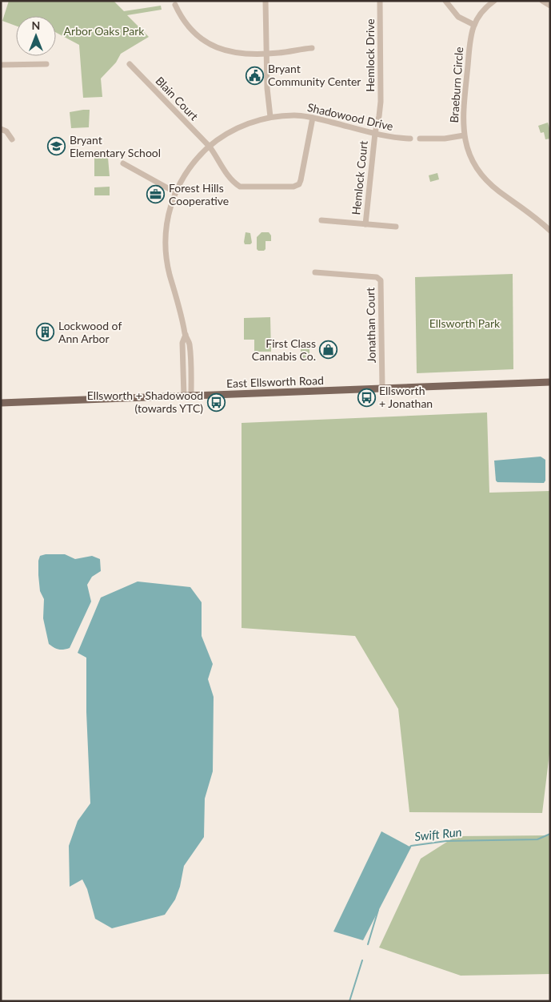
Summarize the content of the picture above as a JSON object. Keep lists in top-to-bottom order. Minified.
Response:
{"streets":{"main road":["East Ellsworth Road"],"street":["Hemlock Drive","Braeburn Circle","Blain Court","Shadowood Drive","Hemlock Court","Jonathan Court"]},"crossings":[["Hemlock Drive","Shadowood Drive"],["Hemlock Drive","Hemlock Court"],["Blain Court","Shadowood Drive"],["Shadowood Drive","Hemlock Court"],["Shadowood Drive","East Ellsworth Road"],["Jonathan Court","East Ellsworth Road"]],"water":["Swift Run"],"parks":["Arbor Oaks Park","Ellsworth Park"],"places":{"public building":["Bryant Community Center"],"school or university":["Bryant Elementary School"],"office":["Forest Hills Cooperative"],"building":["Lockwood of Ann Arbor"],"shop":["First Class Cannabis Co."],"bus stop":["Ellsworth + Jonathan","Ellsworth + Shadowood (towards YTC)"]},"north":"top"}
